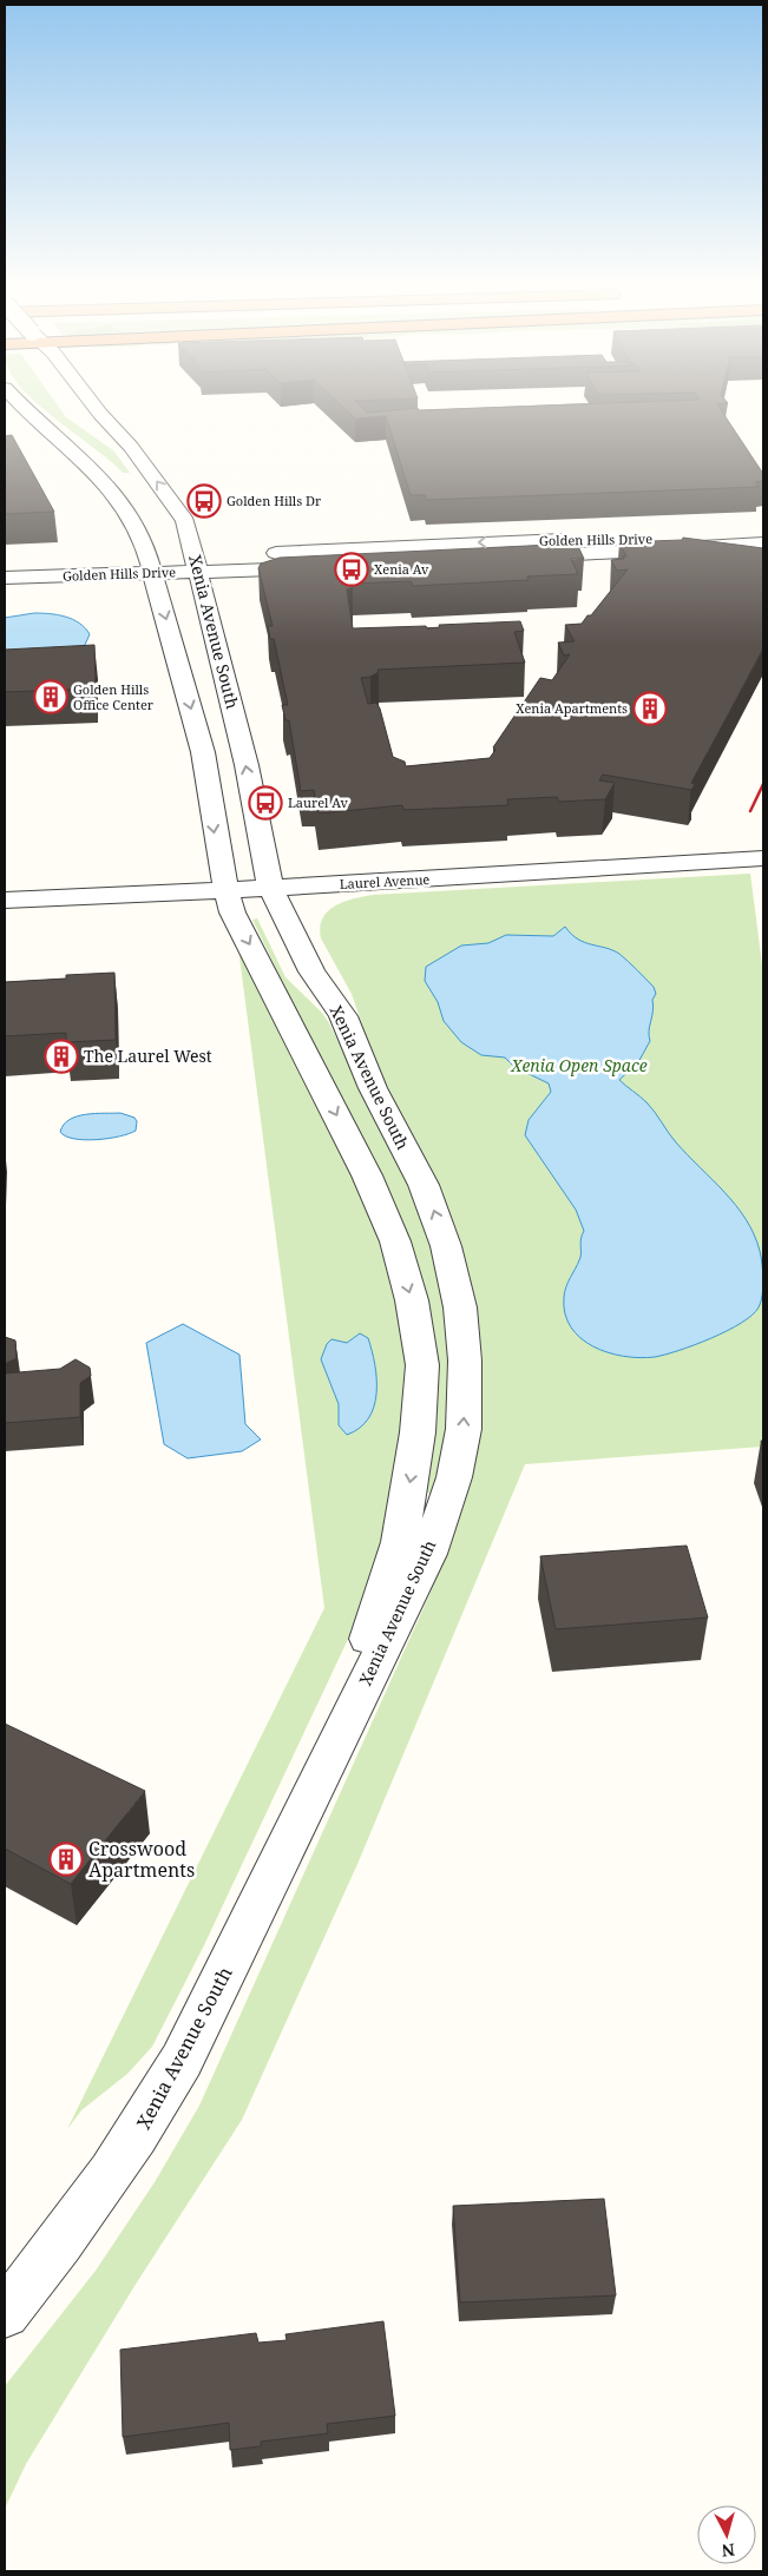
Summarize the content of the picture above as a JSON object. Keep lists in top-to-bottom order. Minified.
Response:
{"streets":{"street":["Golden Hills Drive","Xenia Avenue South","Laurel Avenue"]},"crossings":[["Golden Hills Drive","Xenia Avenue South"],["Xenia Avenue South","Laurel Avenue"]],"parks":["Xenia Open Space"],"places":{"bus stop":["Golden Hills Dr","Xenia Av","Laurel Av"],"building":["Golden Hills Office Center","Xenia Apartments","The Laurel West","Crosswood Apartments"]},"north":"bottom"}
